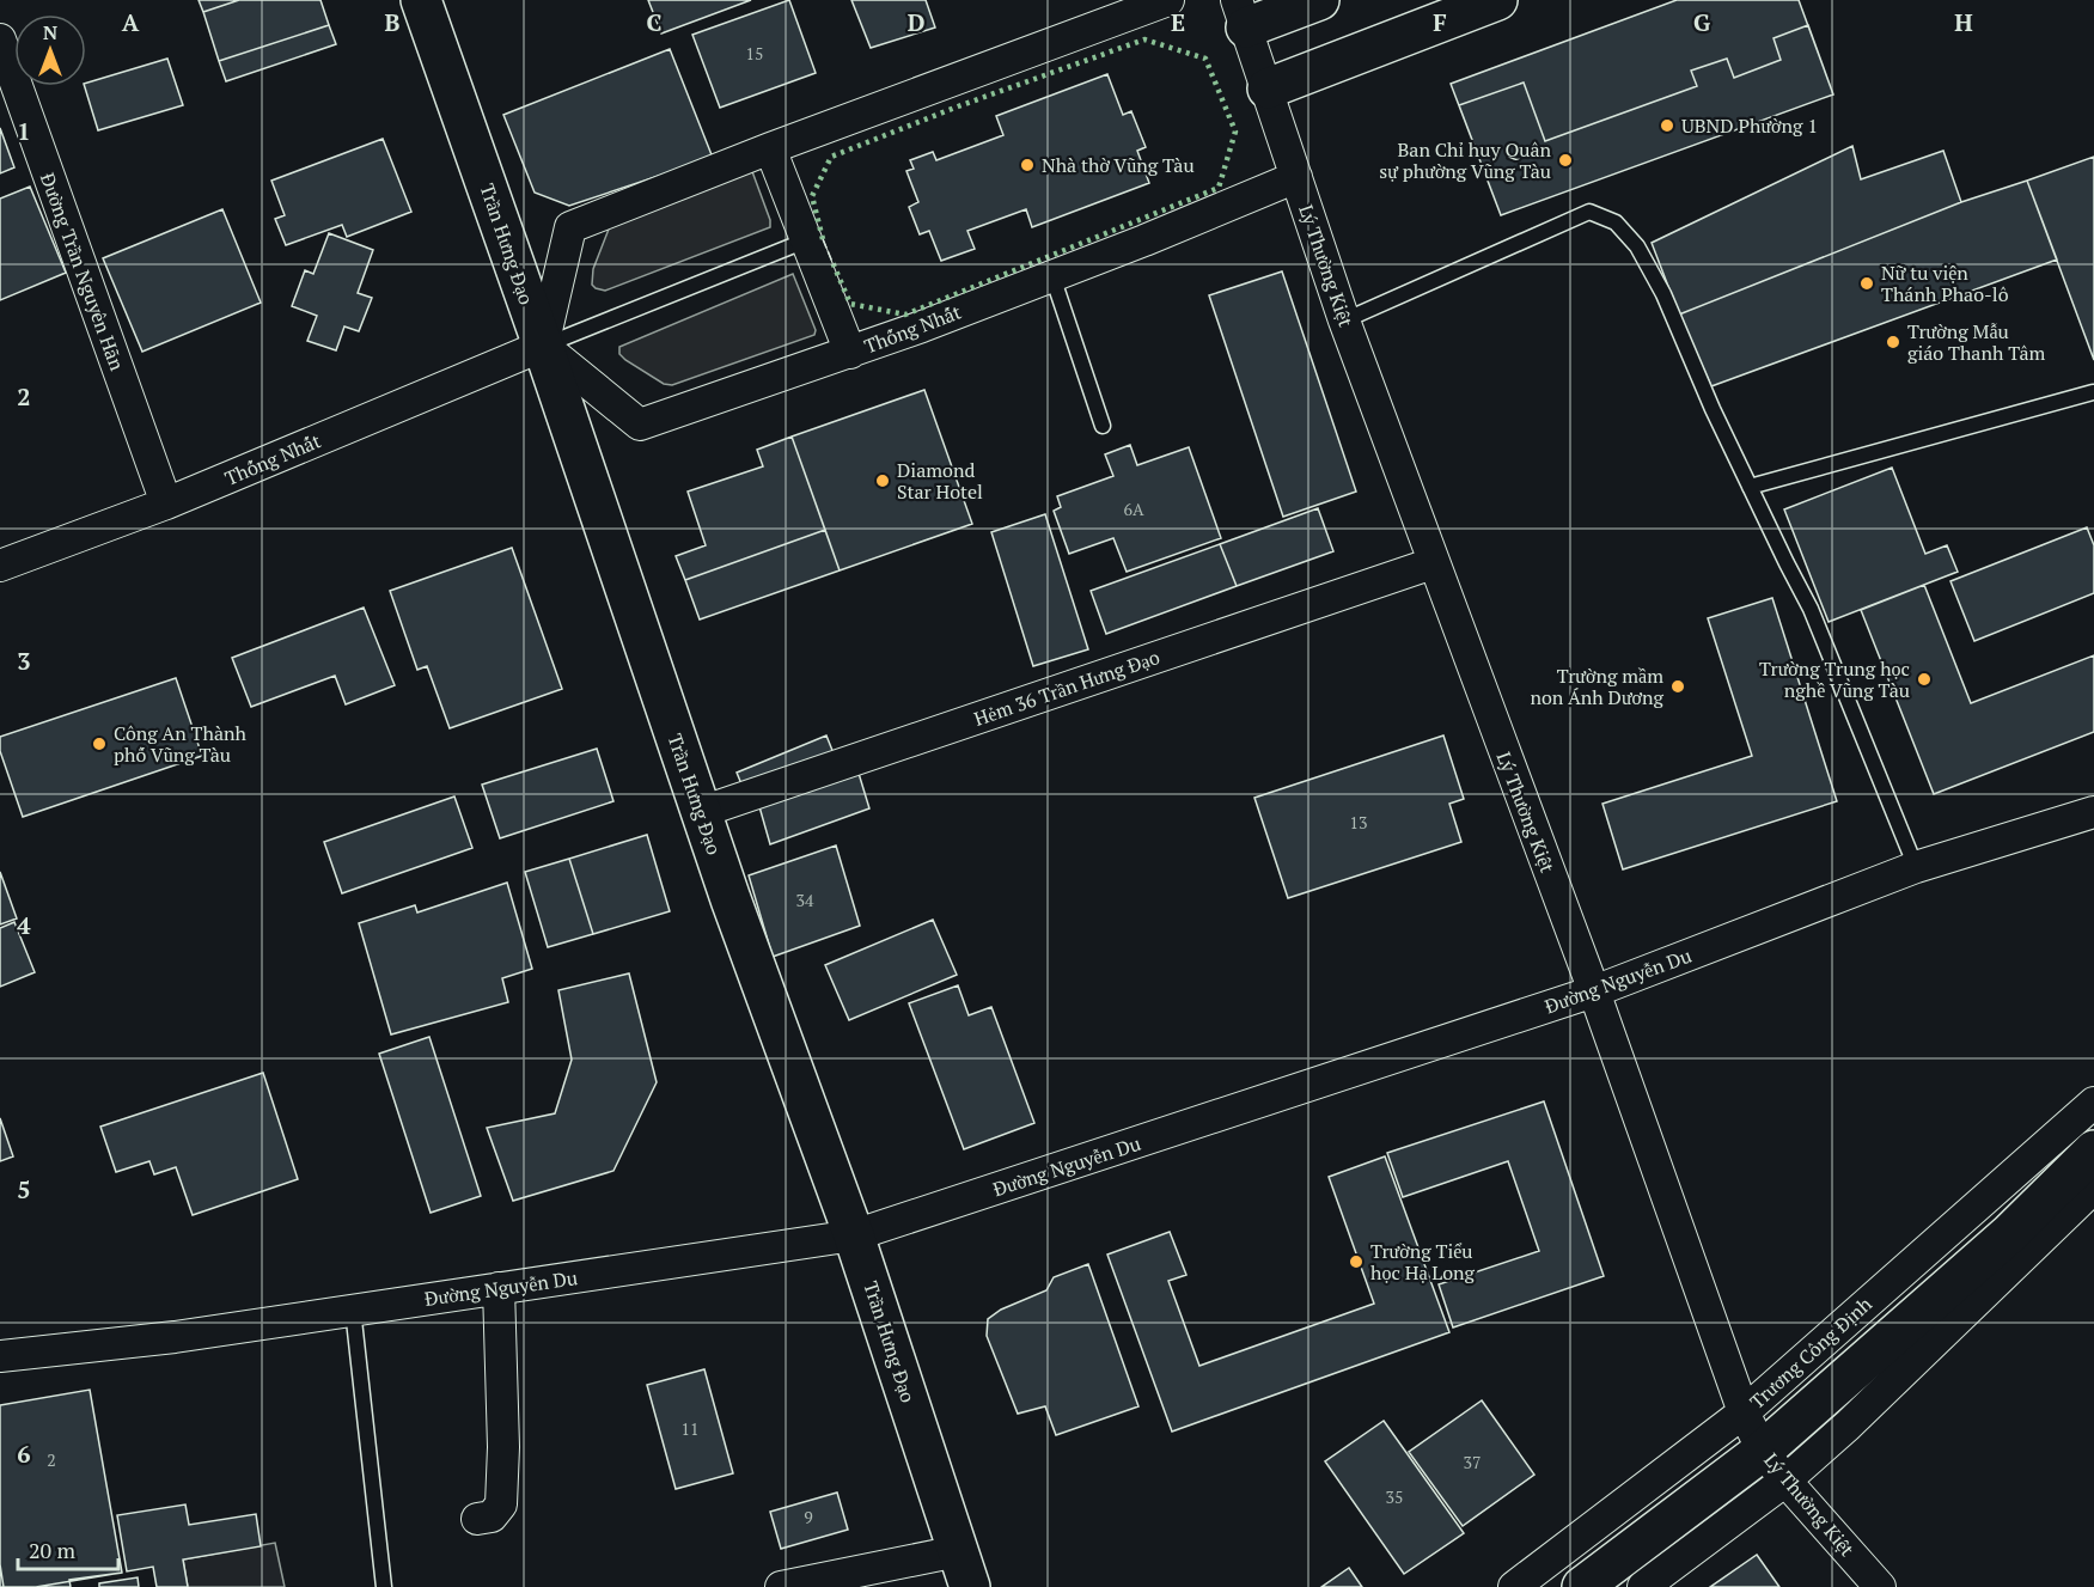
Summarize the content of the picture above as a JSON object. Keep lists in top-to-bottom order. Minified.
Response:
{"streets":{"main road":["Trần Hưng Đạo"],"street":["Lý Thường Kiệt","Đường Trần Nguyên Hãn","Thống Nhất","Hẻm 36 Trần Hưng Đạo","Đường Nguyễn Du","Trương Công Định"]},"crossings":[["Trần Hưng Đạo","Thống Nhất"],["Trần Hưng Đạo","Hẻm 36 Trần Hưng Đạo"],["Trần Hưng Đạo","Đường Nguyễn Du"],["Lý Thường Kiệt","Thống Nhất"],["Lý Thường Kiệt","Hẻm 36 Trần Hưng Đạo"],["Lý Thường Kiệt","Đường Nguyễn Du"],["Lý Thường Kiệt","Trương Công Định"],["Đường Trần Nguyên Hãn","Thống Nhất"]],"places":["UBND Phường 1","Ban Chỉ huy Quân sự phường Vũng Tàu","Nhà thờ Vũng Tàu","Nữ tu viện Thánh Phao-lô","Trường Mẫu giáo Thanh Tâm","Diamond Star Hotel","Trường Trung học nghề Vũng Tàu","Trường mầm non Ánh Dương","Công An Thành phố Vũng Tàu","Trường Tiểu học Hạ Long"],"house_numbers":["15","6A","13","34","11","2","37","35","9"],"scale_bar":"20 m","north":"top","grid":{"columns":["A","B","C","D","E","F","G","H"],"rows":["1","2","3","4","5","6"]}}
